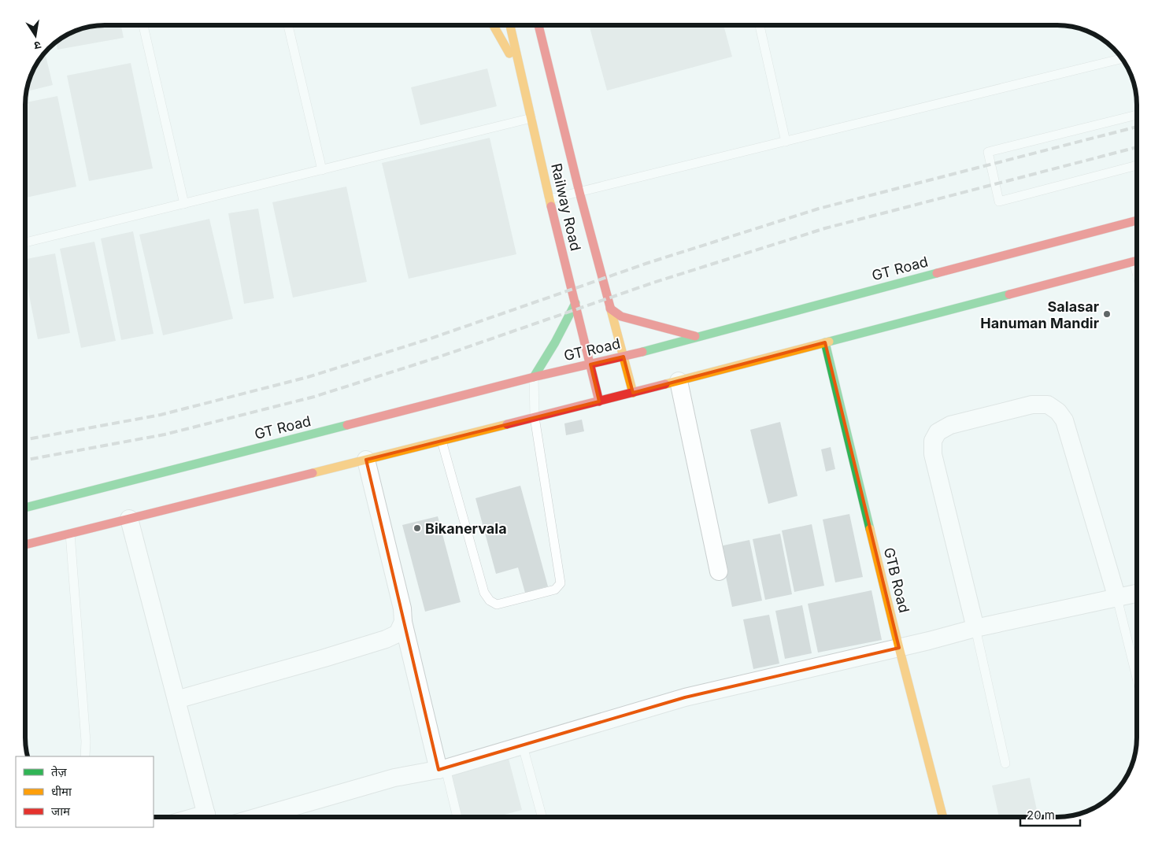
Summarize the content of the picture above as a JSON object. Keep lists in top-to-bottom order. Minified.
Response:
{"streets":{"main road":["Railway Road","GT Road","GTB Road"]},"crossings":[["Railway Road","GT Road"]],"places":["Salasar Hanuman Mandir","Bikanervala"],"legend":["तेज़","धीमा","जाम"],"scale_bar":"20 m","north":"bottom"}
